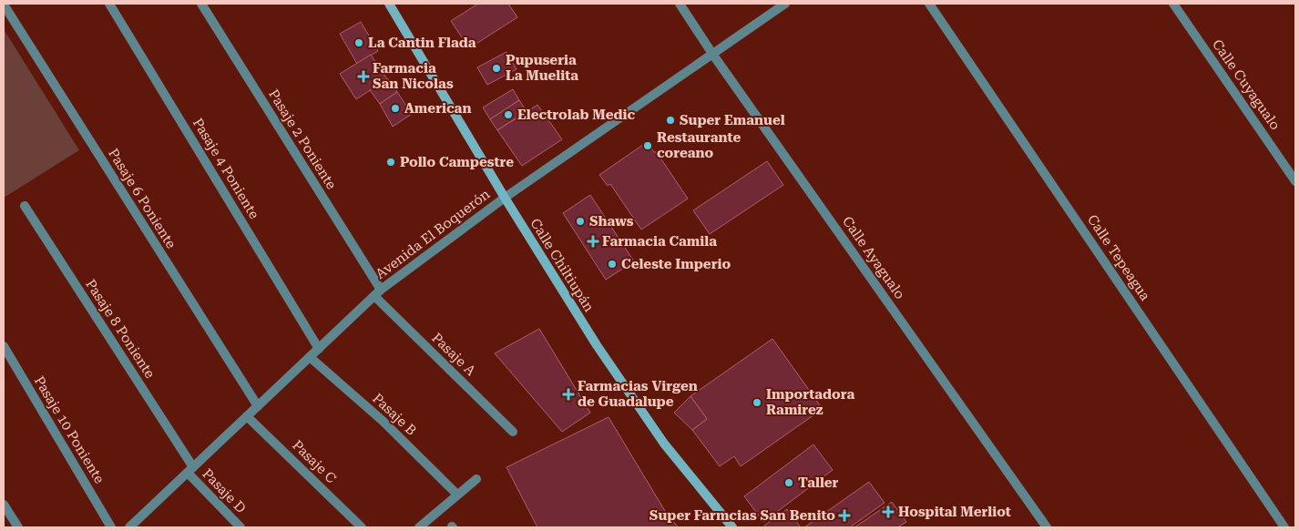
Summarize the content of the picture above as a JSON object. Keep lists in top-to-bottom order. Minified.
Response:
{"streets":{"main road":["Calle Chiltiupán"],"street":["Calle Cuyagualo","Pasaje 2 Poniente","Pasaje 4 Poniente","Pasaje 6 Poniente","Avenida El Boquerón","Calle Ayagualo","Calle Tepeagua","Pasaje 8 Poniente","Pasaje A","Pasaje B","Pasaje 10 Poniente","Pasaje C","Pasaje D"]},"crossings":[["Pasaje 2 Poniente","Avenida El Boquerón"],["Pasaje 2 Poniente","Pasaje A"],["Pasaje 4 Poniente","Avenida El Boquerón"],["Pasaje 6 Poniente","Avenida El Boquerón"],["Avenida El Boquerón","Calle Ayagualo"],["Avenida El Boquerón","Calle Chiltiupán"],["Avenida El Boquerón","Pasaje 8 Poniente"],["Avenida El Boquerón","Pasaje A"],["Avenida El Boquerón","Pasaje B"],["Avenida El Boquerón","Pasaje C"],["Avenida El Boquerón","Pasaje D"],["Pasaje 8 Poniente","Pasaje D"]],"places":{"other":["La Cantin Flada","Pupuseria La Muelita","American","Electrolab Medic","Super Emanuel","Restaurante coreano","Pollo Campestre","Shaws","Celeste Imperio","Importadora Ramirez","Taller"],"health":["Farmacia San Nicolas","Farmacia Camila","Farmacias Virgen de Guadalupe","Hospital Merliot","Super Farmcias San Benito"]}}
